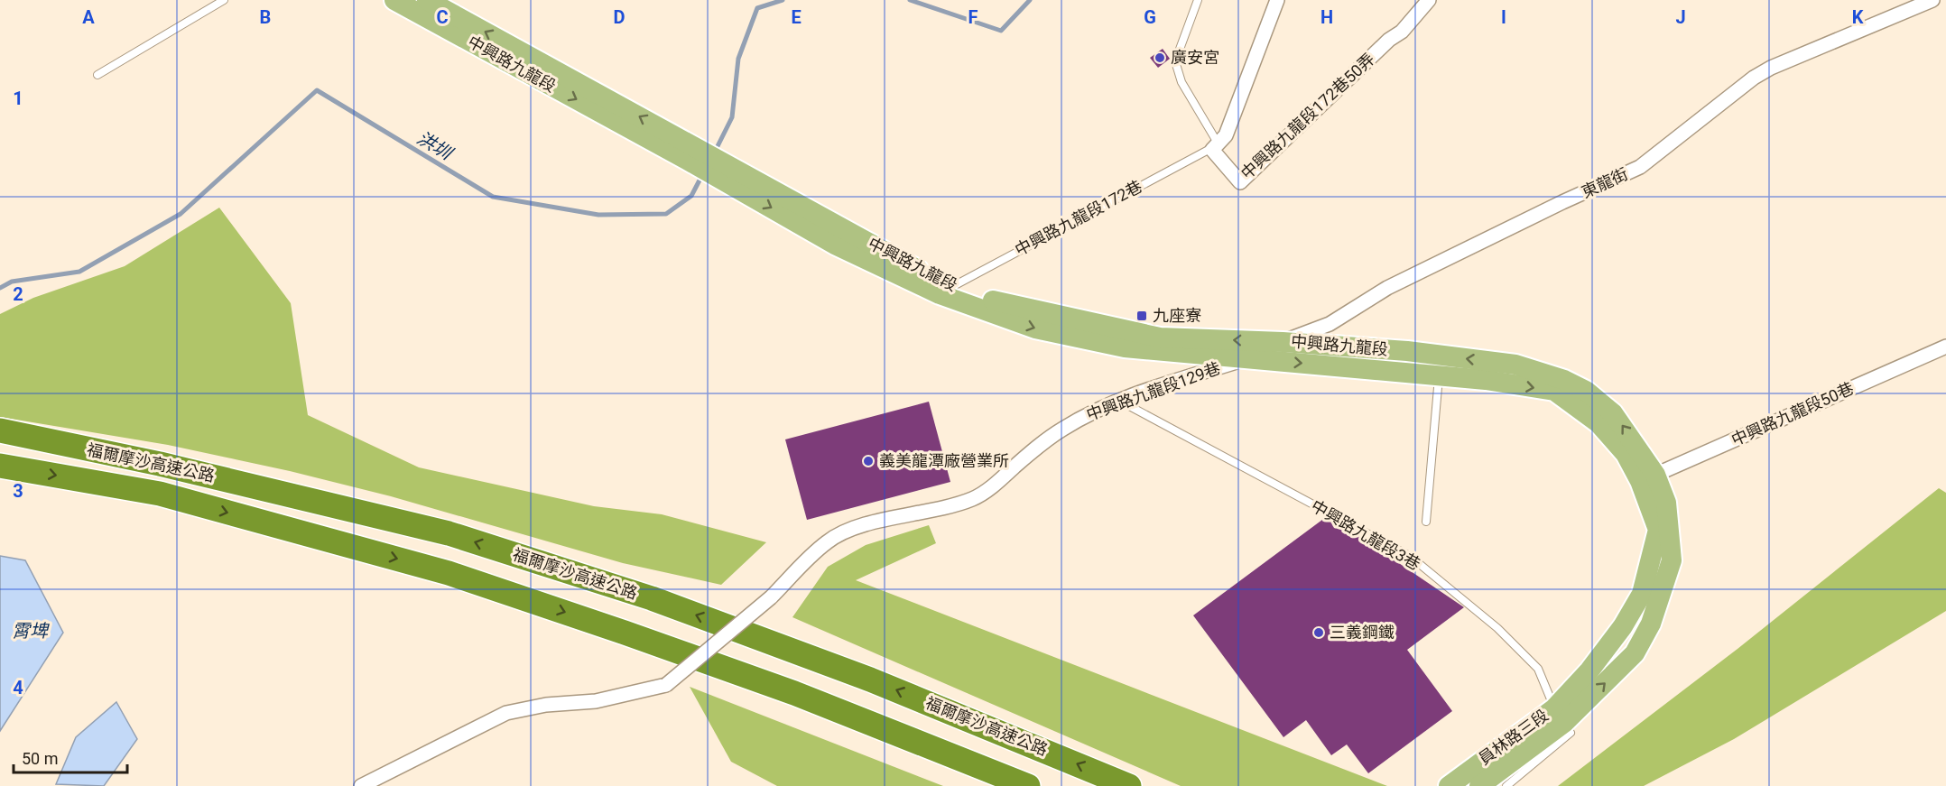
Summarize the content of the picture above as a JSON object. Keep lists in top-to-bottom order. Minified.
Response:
{"streets":{"highway":["福爾摩沙高速公路"],"main road":["中興路九龍段","員林路三段"],"street":["中興路九龍段172巷50弄","東龍街","中興路九龍段129巷","中興路九龍段50巷"],"lane":["中興路九龍段172巷","中興路九龍段3巷"]},"crossings":[["中興路九龍段","東龍街"],["中興路九龍段","中興路九龍段172巷"],["中興路九龍段","中興路九龍段129巷"],["中興路九龍段","中興路九龍段50巷"],["中興路九龍段","中興路九龍段3巷"],["中興路九龍段","員林路三段"],["中興路九龍段172巷50弄","中興路九龍段172巷"],["東龍街","中興路九龍段129巷"],["中興路九龍段129巷","中興路九龍段3巷"],["中興路九龍段3巷","員林路三段"]],"water":["洪圳","霄埤"],"places":{"other":["廣安宮","義美龍潭廠營業所","三義鋼鐵"],"transit":["九座寮"]},"scale_bar":"50 m","grid":{"columns":["A","B","C","D","E","F","G","H","I","J","K"],"rows":["1","2","3","4"]}}
